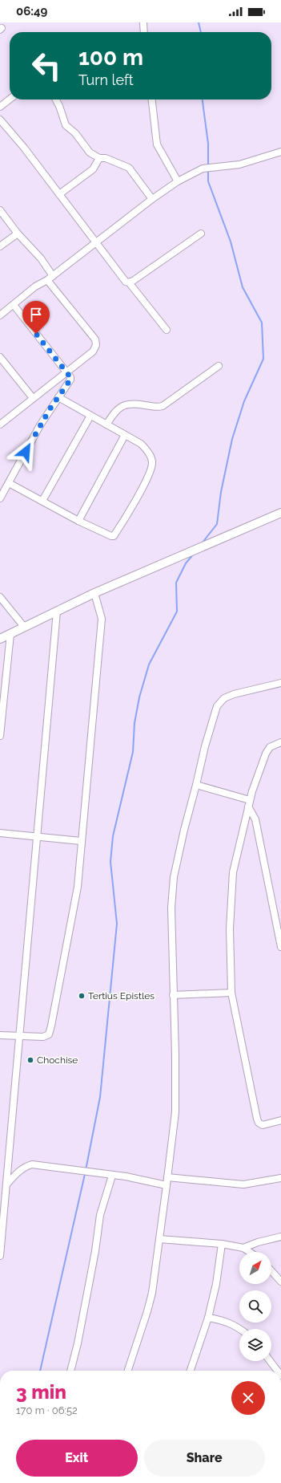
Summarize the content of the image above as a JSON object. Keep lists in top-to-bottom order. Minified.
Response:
{"places":["Tertius Epistles","Chochise"],"north":"top right","page":{"status":"06:49","turn":["100 m","Turn left"],"heading":["3 min","170 m · 06:52"],"buttons":["Exit","Share"]}}
